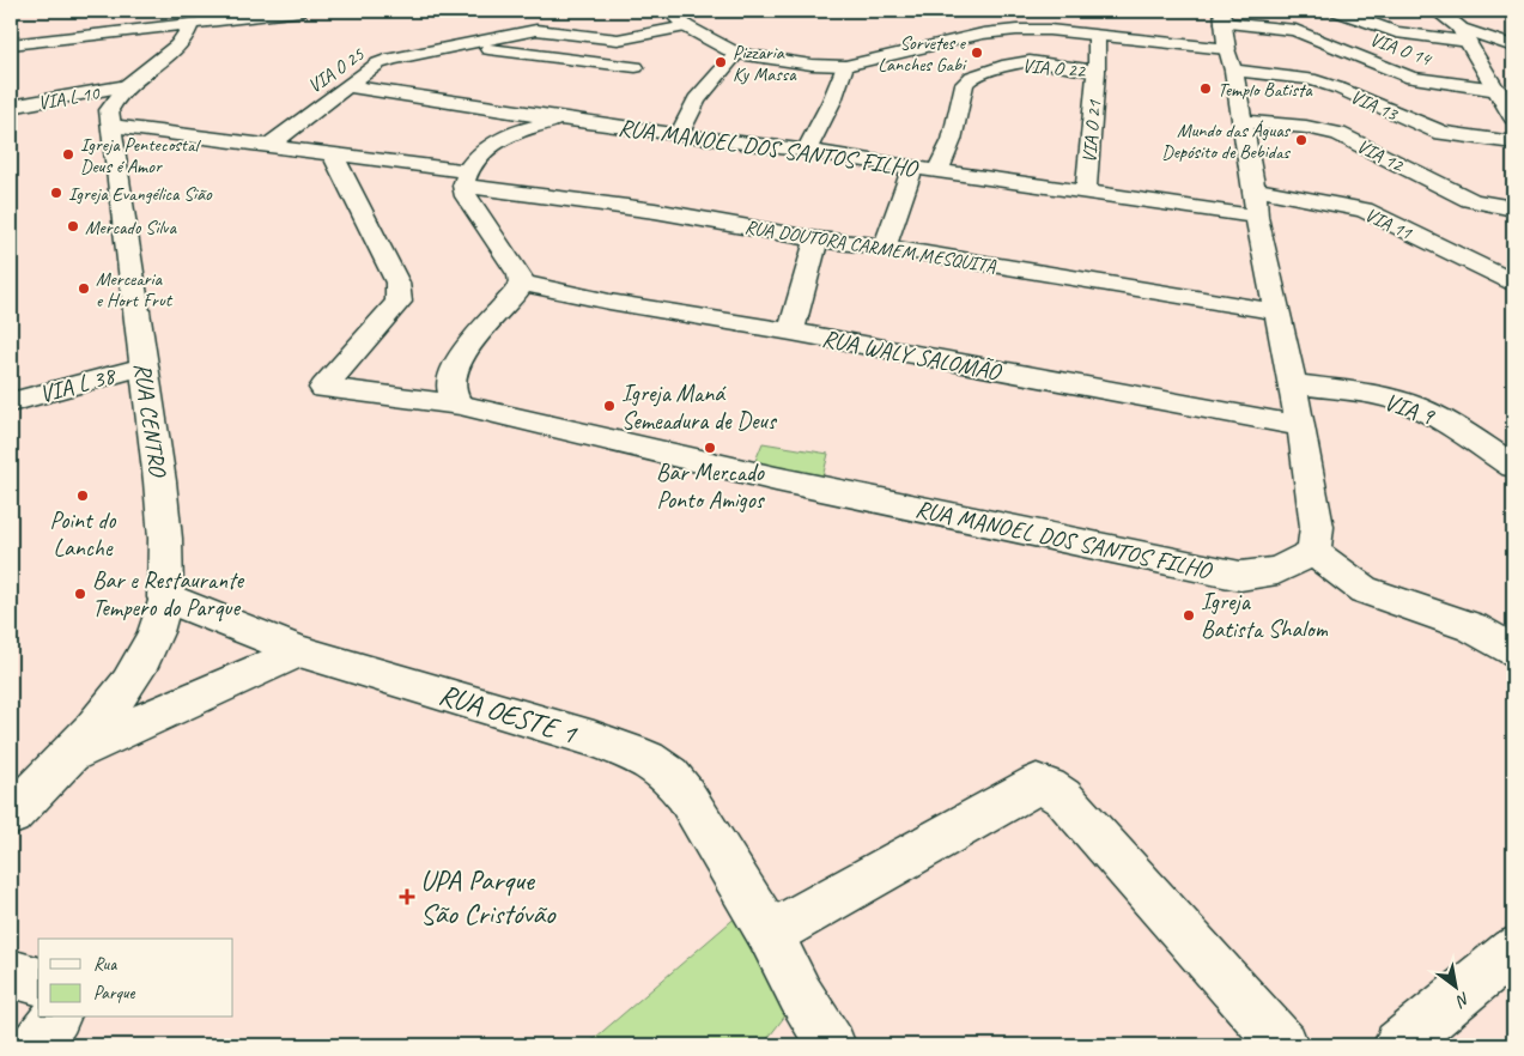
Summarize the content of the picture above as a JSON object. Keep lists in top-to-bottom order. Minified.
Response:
{"streets":{"street":["VIA O 14","VIA O 22","VIA O 25","VIA L 10","VIA 13","VIA O 21","RUA MANOEL DOS SANTOS FILHO","VIA 12","VIA 11","RUA DOUTORA CARMEM MESQUITA","RUA WALY SALOMÃO","VIA L 38","VIA 9","RUA CENTRO","RUA OESTE 1"]},"crossings":[["VIA O 22","VIA O 21"],["VIA O 22","RUA MANOEL DOS SANTOS FILHO"],["VIA O 25","RUA MANOEL DOS SANTOS FILHO"],["VIA O 25","RUA DOUTORA CARMEM MESQUITA"],["VIA L 10","RUA CENTRO"],["VIA O 21","RUA MANOEL DOS SANTOS FILHO"],["RUA MANOEL DOS SANTOS FILHO","RUA DOUTORA CARMEM MESQUITA"],["RUA DOUTORA CARMEM MESQUITA","RUA CENTRO"],["VIA L 38","RUA CENTRO"],["RUA CENTRO","RUA OESTE 1"]],"places":{"other":["Sorvetes e Lanches Gabi","Pizzaria Ky Massa","Templo Batista","Mundo das Águas Depósito de Bebidas","Igreja Pentecostal Deus é Amor","Igreja Evangélica Sião","Mercado Silva","Mercearia e Hort Frut","Igreja Maná Semeadura de Deus","Bar Mercado Ponto Amigos","Point do Lanche","Bar e Restaurante Tempero do Parque","Igreja Batista Shalom"],"health":["UPA Parque São Cristóvão"]},"legend":["Rua","Parque"],"north":"bottom right"}
